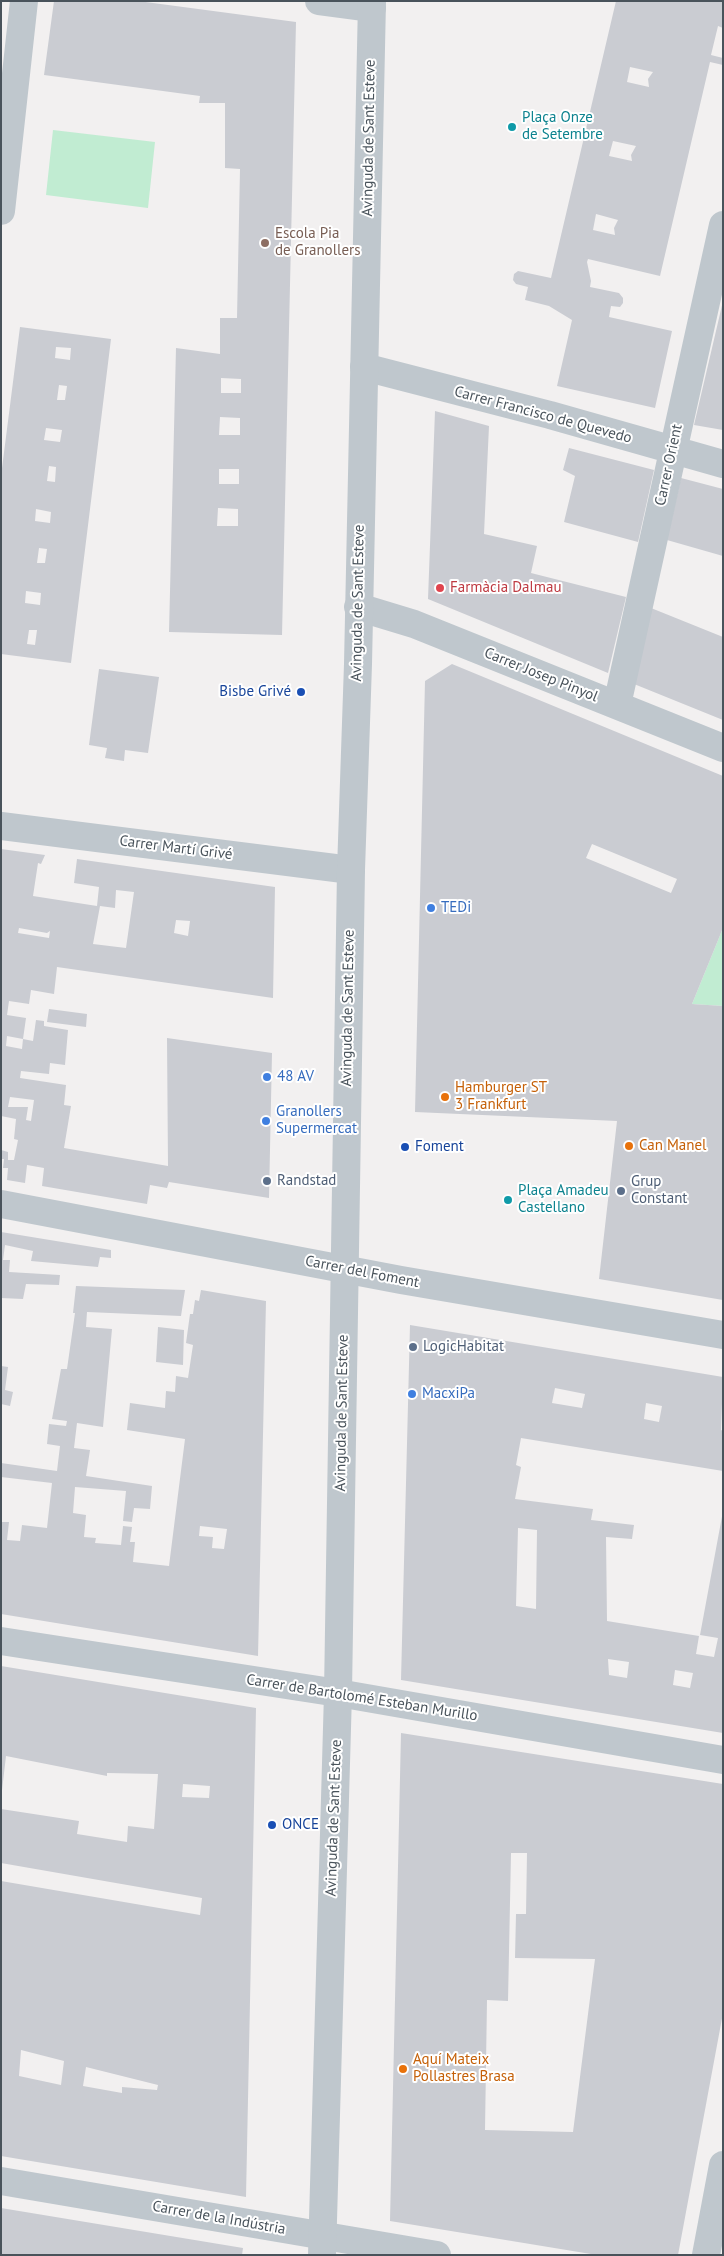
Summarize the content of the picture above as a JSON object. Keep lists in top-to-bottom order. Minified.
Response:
{"streets":{"street":["Avinguda de Sant Esteve","Carrer Francisco de Quevedo","Carrer Orient","Carrer Josep Pinyol","Carrer Martí Grivé","Carrer del Foment","Carrer de Bartolomé Esteban Murillo","Carrer de la Indústria"]},"crossings":[["Avinguda de Sant Esteve","Carrer Francisco de Quevedo"],["Avinguda de Sant Esteve","Carrer Josep Pinyol"],["Avinguda de Sant Esteve","Carrer Martí Grivé"],["Avinguda de Sant Esteve","Carrer del Foment"],["Avinguda de Sant Esteve","Carrer de Bartolomé Esteban Murillo"],["Avinguda de Sant Esteve","Carrer de la Indústria"],["Carrer Francisco de Quevedo","Carrer Orient"],["Carrer Orient","Carrer Josep Pinyol"]],"places":["Plaça Onze de Setembre","Escola Pia de Granollers","Farmàcia Dalmau","Bisbe Grivé","TEDi","48 AV","Hamburger ST 3 Frankfurt","Granollers Supermercat","Can Manel","Foment","Randstad","Grup Constant","Plaça Amadeu Castellano","LogicHabitat","MacxiPa","ONCE","Aquí Mateix Pollastres Brasa"]}
